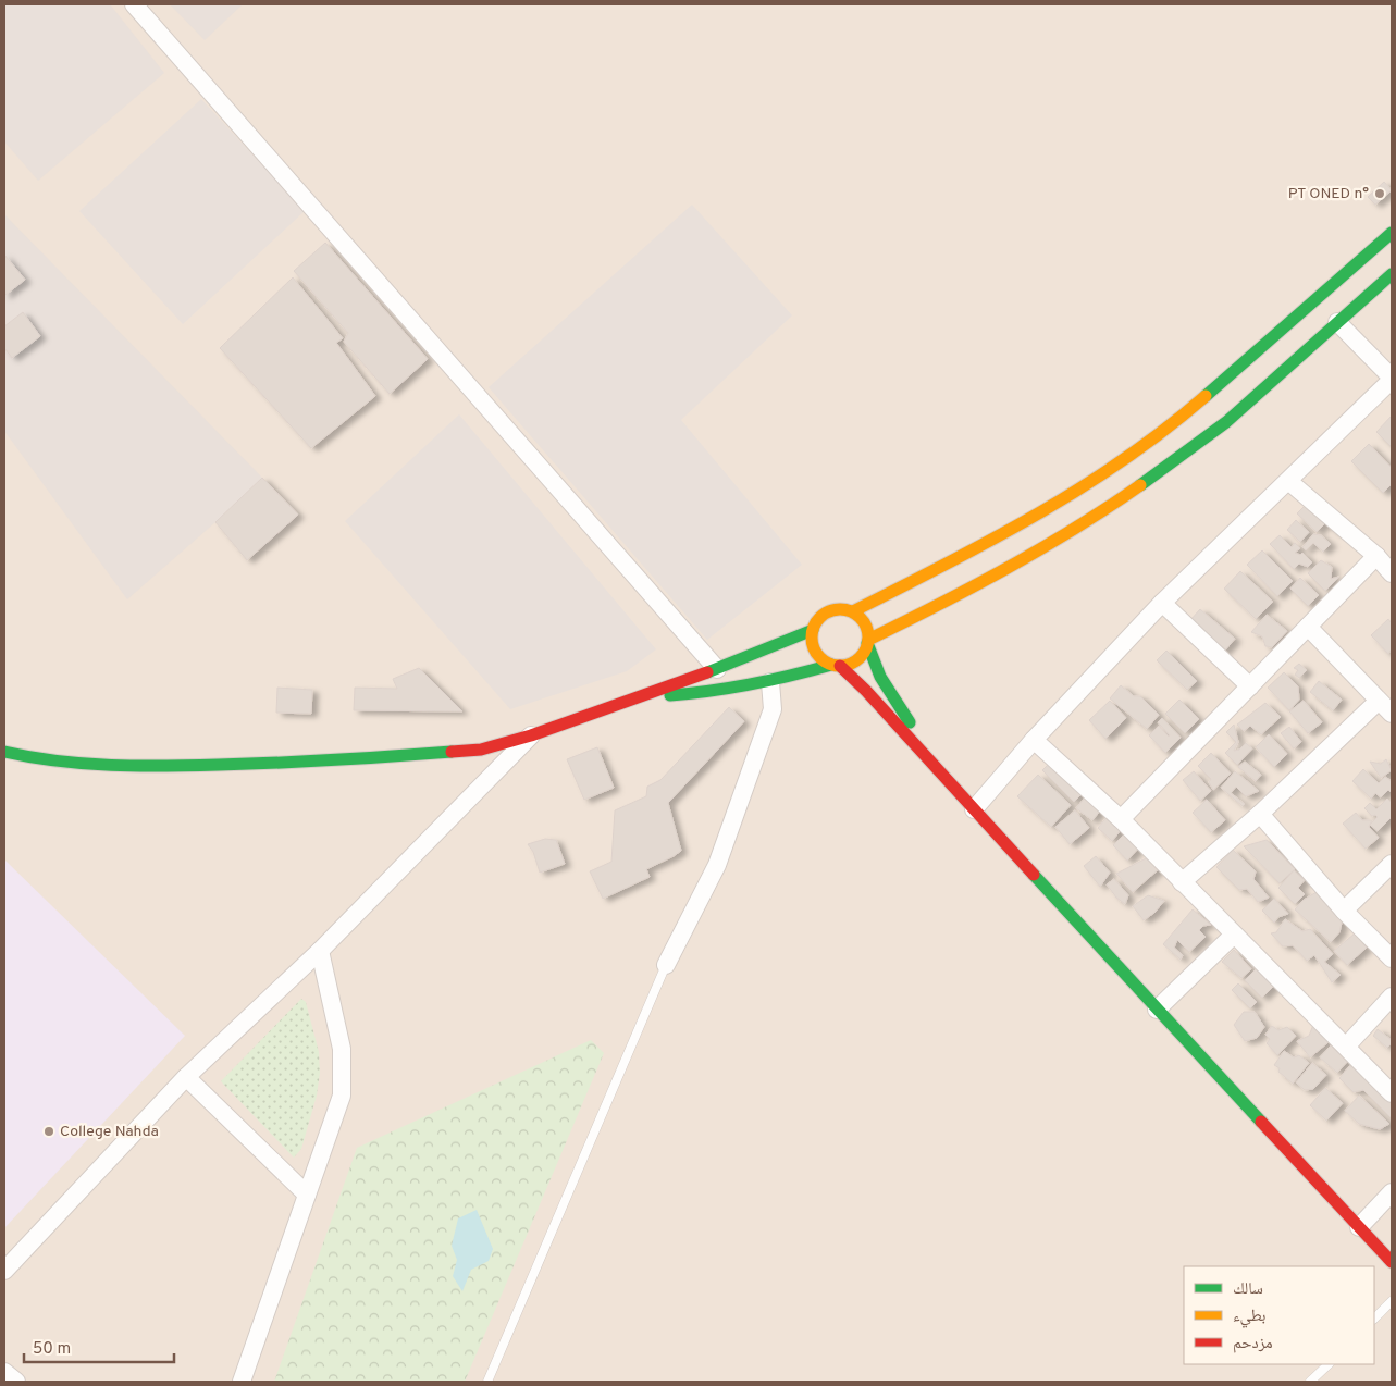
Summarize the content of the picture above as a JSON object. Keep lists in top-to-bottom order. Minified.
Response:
{"places":["PT ONED n°","College Nahda"],"legend":["سالك","بطيء","مزدحم"],"scale_bar":"50 m"}
